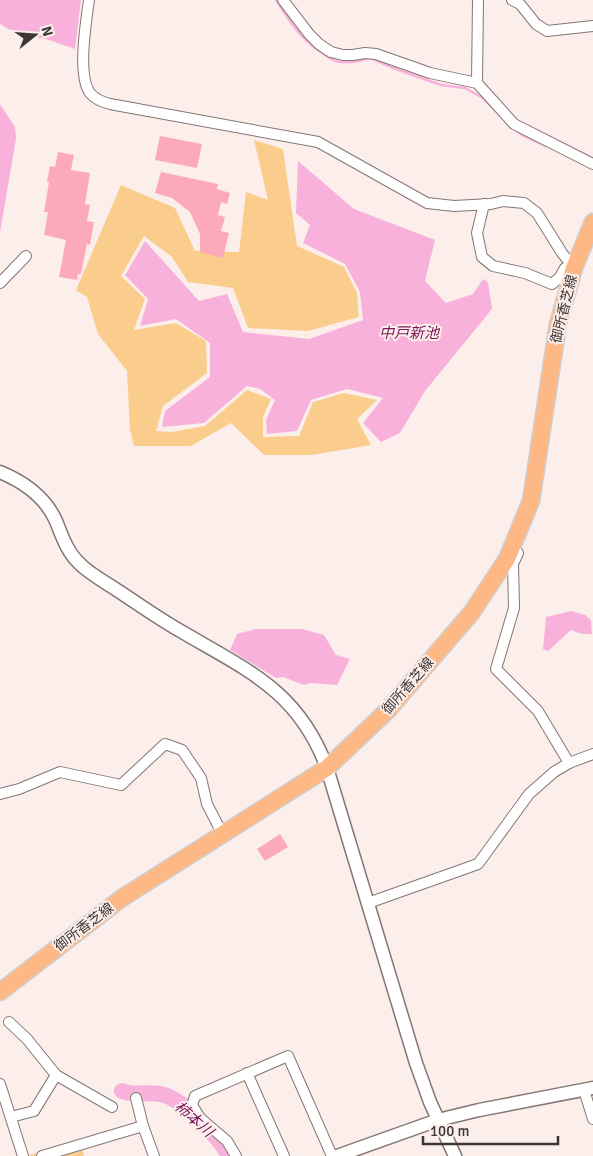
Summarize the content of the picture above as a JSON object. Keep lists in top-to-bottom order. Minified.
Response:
{"streets":{"main road":["御所香芝線"]},"water":["中戸新池","柿本川"],"scale_bar":"100 m","north":"right"}
